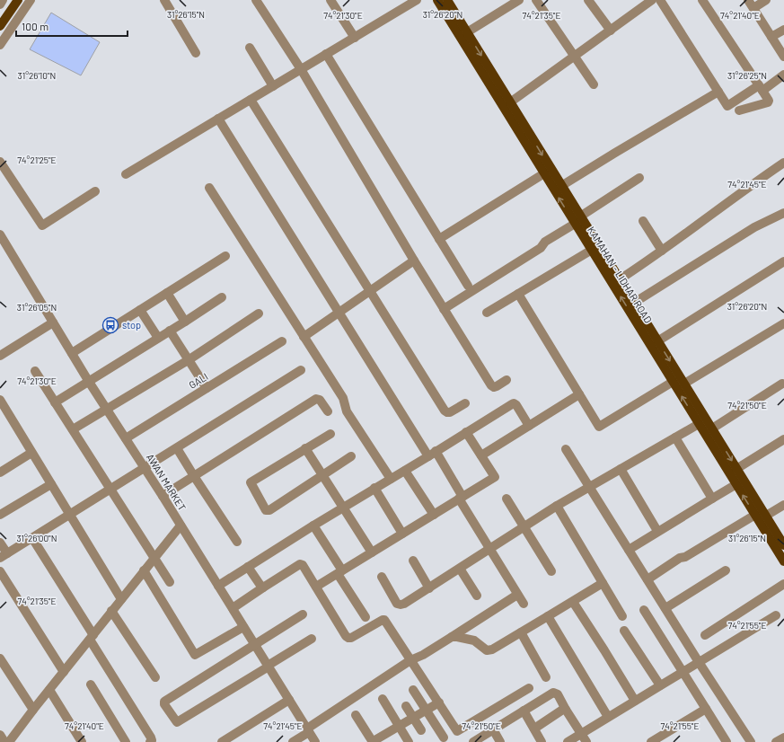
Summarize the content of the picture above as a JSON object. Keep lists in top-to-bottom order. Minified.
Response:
{"streets":{"main road":["KAMAHAN - LIDHAR ROAD"],"street":["GALI","AWAN MARKET"]},"crossings":[["GALI","AWAN MARKET"]],"places":{"bus stop":["stop"]},"scale_bar":"100 m","coordinates":["31°26'15\"N","31°26'20\"N","74°21'30\"E","74°21'35\"E","74°21'40\"E","31°26'25\"N","31°26'10\"N","74°21'25\"E","74°21'45\"E","31°26'05\"N","74°21'50\"E","31°26'00\"N","74°21'55\"E"]}
